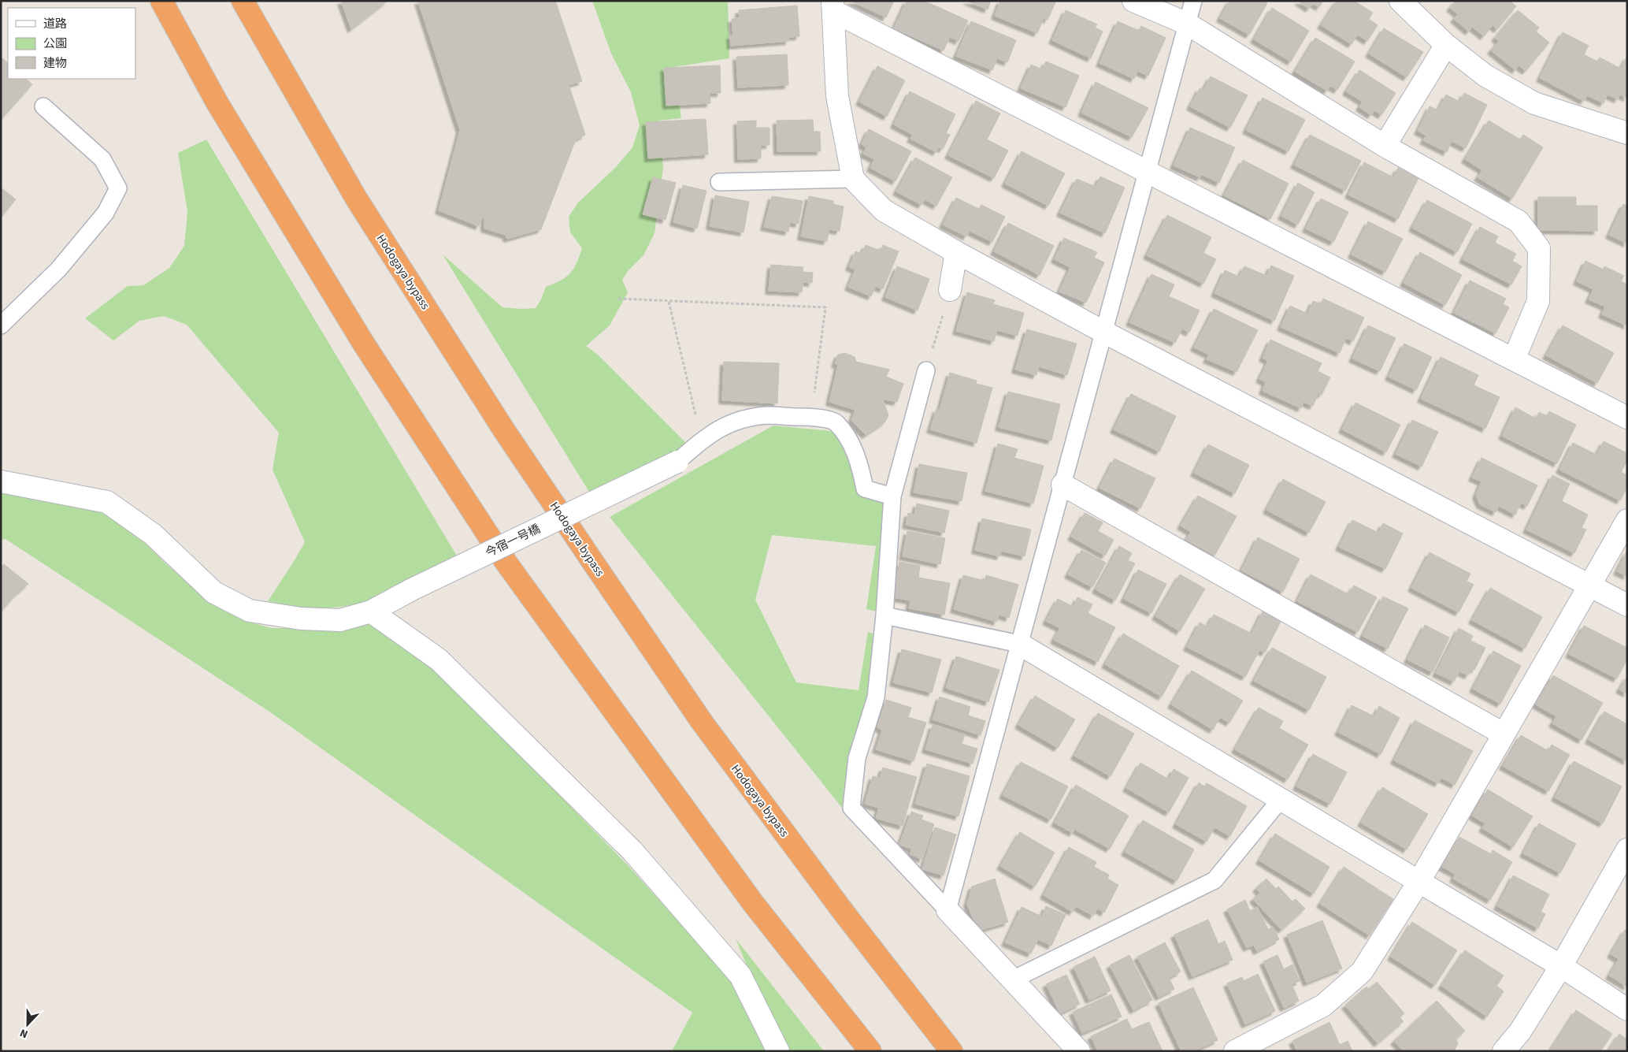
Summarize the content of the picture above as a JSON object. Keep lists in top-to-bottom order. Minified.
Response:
{"streets":{"highway":["Hodogaya bypass"],"street":["今宿一号橋"]},"legend":["道路","公園","建物"],"north":"bottom"}
